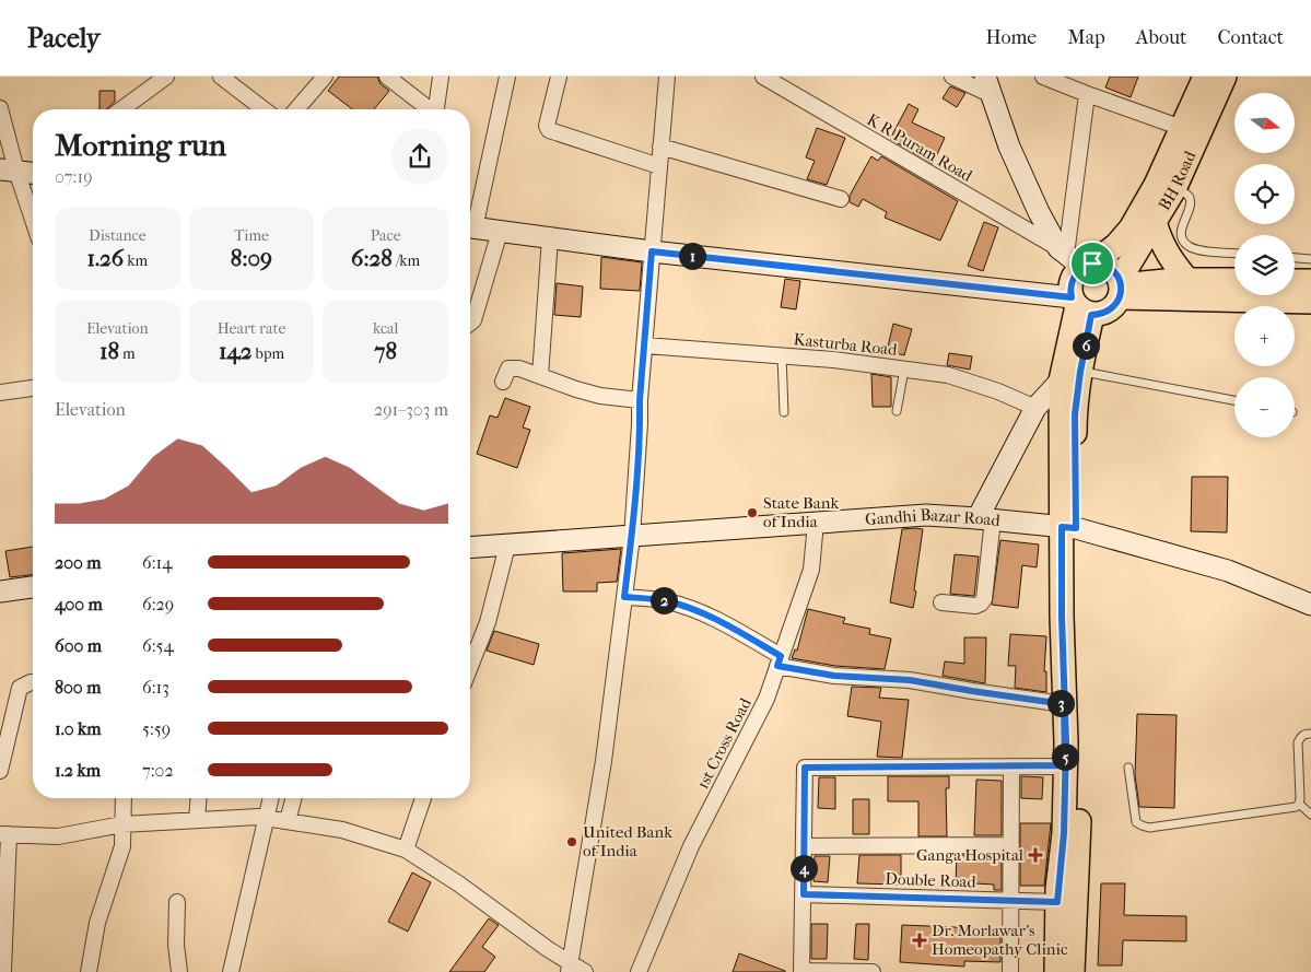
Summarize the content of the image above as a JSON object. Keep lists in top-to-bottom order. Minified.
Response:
{"streets":{"main road":["BH Road"],"street":["K R Puram Road","Kasturba Road","Gandhi Bazar Road","1st Cross Road","Double Road"]},"crossings":[["K R Puram Road","BH Road"],["Gandhi Bazar Road","1st Cross Road"]],"places":{"other":["State Bank of India","United Bank of India"],"health":["Ganga Hospital","Dr. Morlawar's Homeopathy Clinic"]},"north":"right","page":{"header":"Pacely","nav":["Home","Map","About","Contact"],"map_buttons":["+","−"],"heading":["Morning run","07:19"],"stats":[["Distance","1.26 km"],["Time","8:09"],["Pace","6:28 /km"],["Elevation","18 m"],["Heart rate","142 bpm"],["kcal","78"]],"pins":["1","6","2","3","5","4"],"chart":["Elevation","291–303 m"],"list":[{"name":"200 m","note":"6:14"},{"name":"400 m","note":"6:29"},{"name":"600 m","note":"6:54"},{"name":"800 m","note":"6:13"},{"name":"1.0 km","note":"5:59"},{"name":"1.2 km","note":"7:02"}]}}
